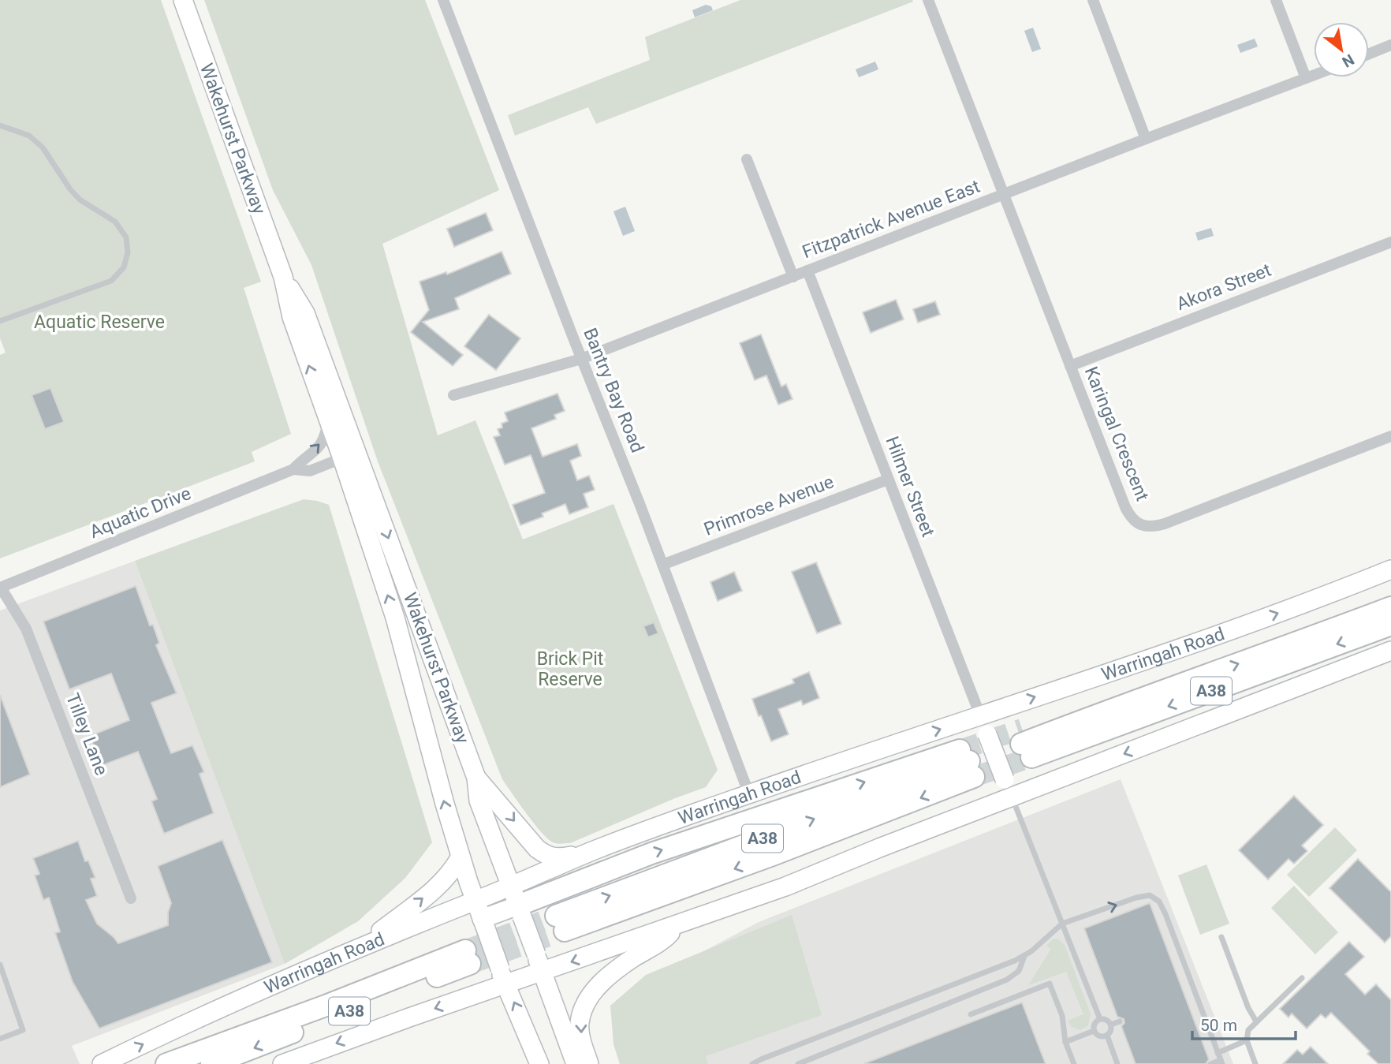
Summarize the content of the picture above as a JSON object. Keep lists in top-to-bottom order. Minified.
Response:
{"streets":{"highway":["Warringah Road","A38"],"main road":["Wakehurst Parkway"],"street":["Fitzpatrick Avenue East","Akora Street","Bantry Bay Road","Karingal Crescent","Hilmer Street","Primrose Avenue","Aquatic Drive","Tilley Lane"]},"crossings":[["Wakehurst Parkway","Aquatic Drive"],["Wakehurst Parkway","Warringah Road"],["Wakehurst Parkway","A38"],["Fitzpatrick Avenue East","Bantry Bay Road"],["Fitzpatrick Avenue East","Karingal Crescent"],["Fitzpatrick Avenue East","Hilmer Street"],["Akora Street","Karingal Crescent"],["Bantry Bay Road","Primrose Avenue"],["Bantry Bay Road","Warringah Road"],["Hilmer Street","Primrose Avenue"],["Hilmer Street","Warringah Road"],["Aquatic Drive","Tilley Lane"],["Warringah Road","A38"]],"parks":["Aquatic Reserve","Brick Pit Reserve"],"scale_bar":"50 m","north":"bottom right"}
